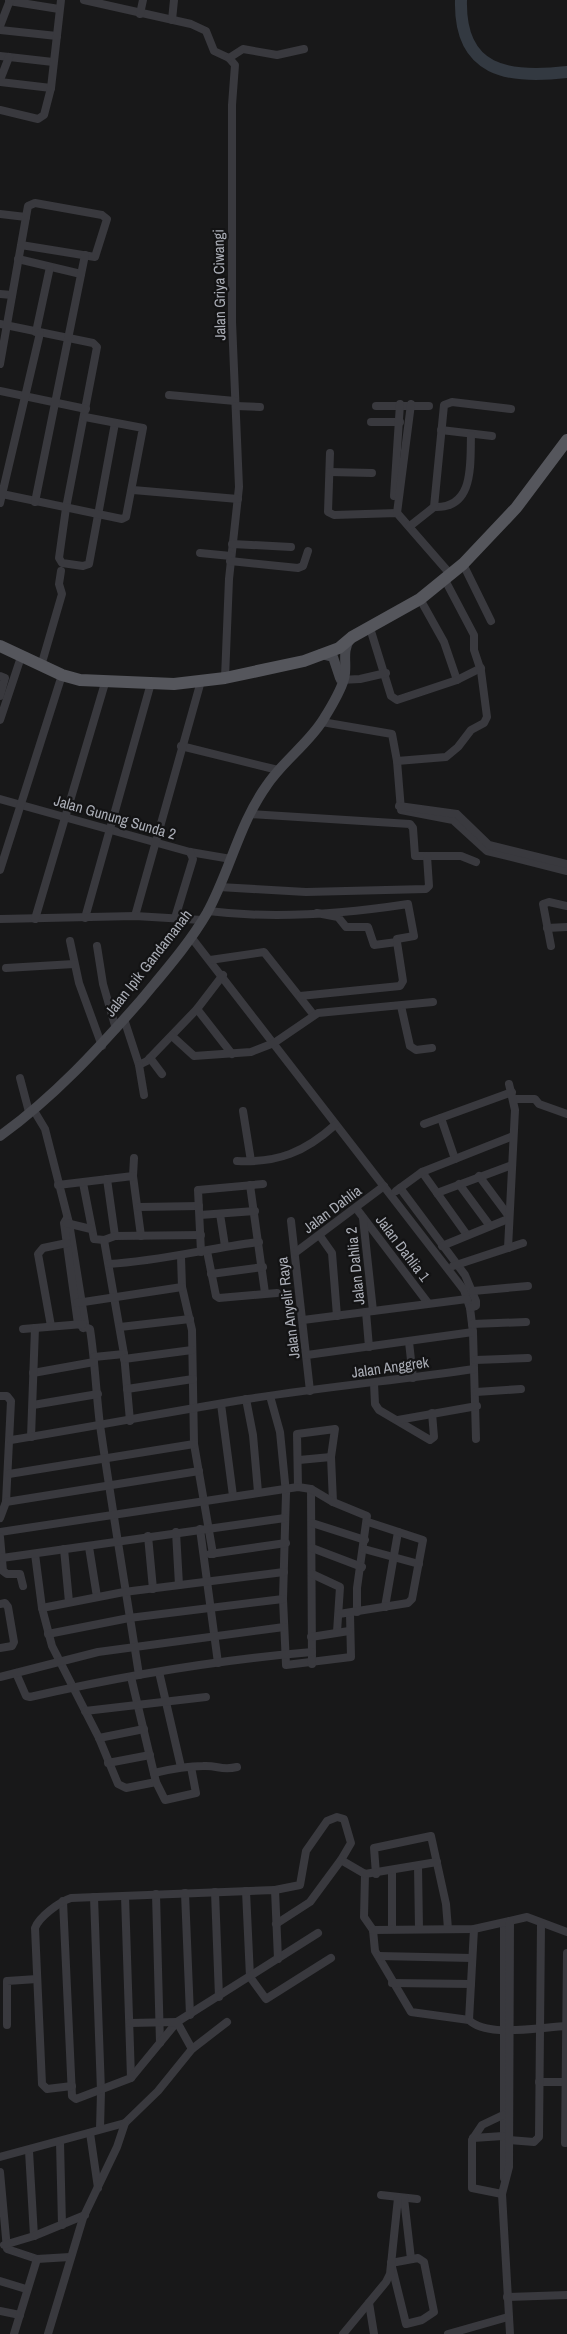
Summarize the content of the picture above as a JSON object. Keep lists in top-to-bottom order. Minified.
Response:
{"streets":{"street":["Jalan Griya Ciwangi","Jalan Gunung Sunda 2","Jalan Ipik Gandamanah","Jalan Dahlia","Jalan Dahlia 1","Jalan Dahlia 2","Jalan Anyelir Raya","Jalan Anggrek"]},"crossings":[["Jalan Dahlia","Jalan Dahlia 1"],["Jalan Dahlia","Jalan Anyelir Raya"],["Jalan Dahlia 1","Jalan Dahlia 2"],["Jalan Anyelir Raya","Jalan Anggrek"]]}
